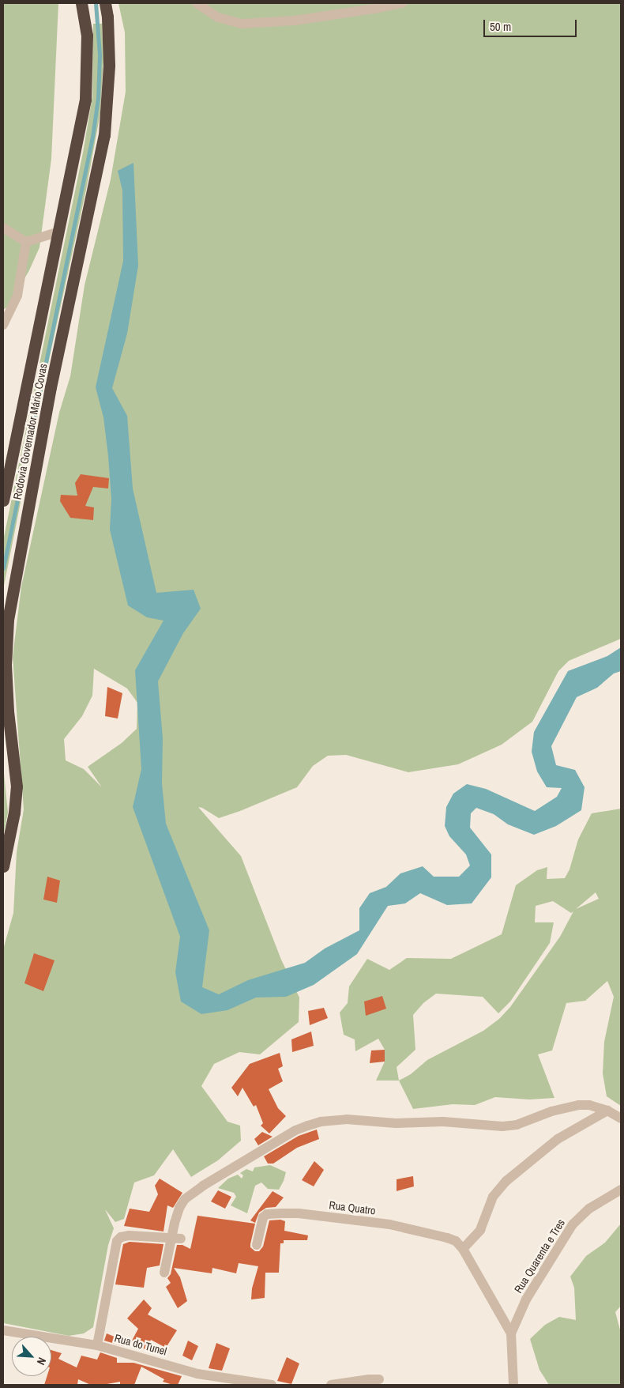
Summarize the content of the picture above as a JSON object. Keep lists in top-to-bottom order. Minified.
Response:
{"streets":{"highway":["Rodovia Governador Mário Covas"],"street":["Rua Quatro","Rua Quarenta e Tres","Rua do Tunel"]},"crossings":[["Rua Quatro","Rua Quarenta e Tres"]],"scale_bar":"50 m","north":"bottom right"}
